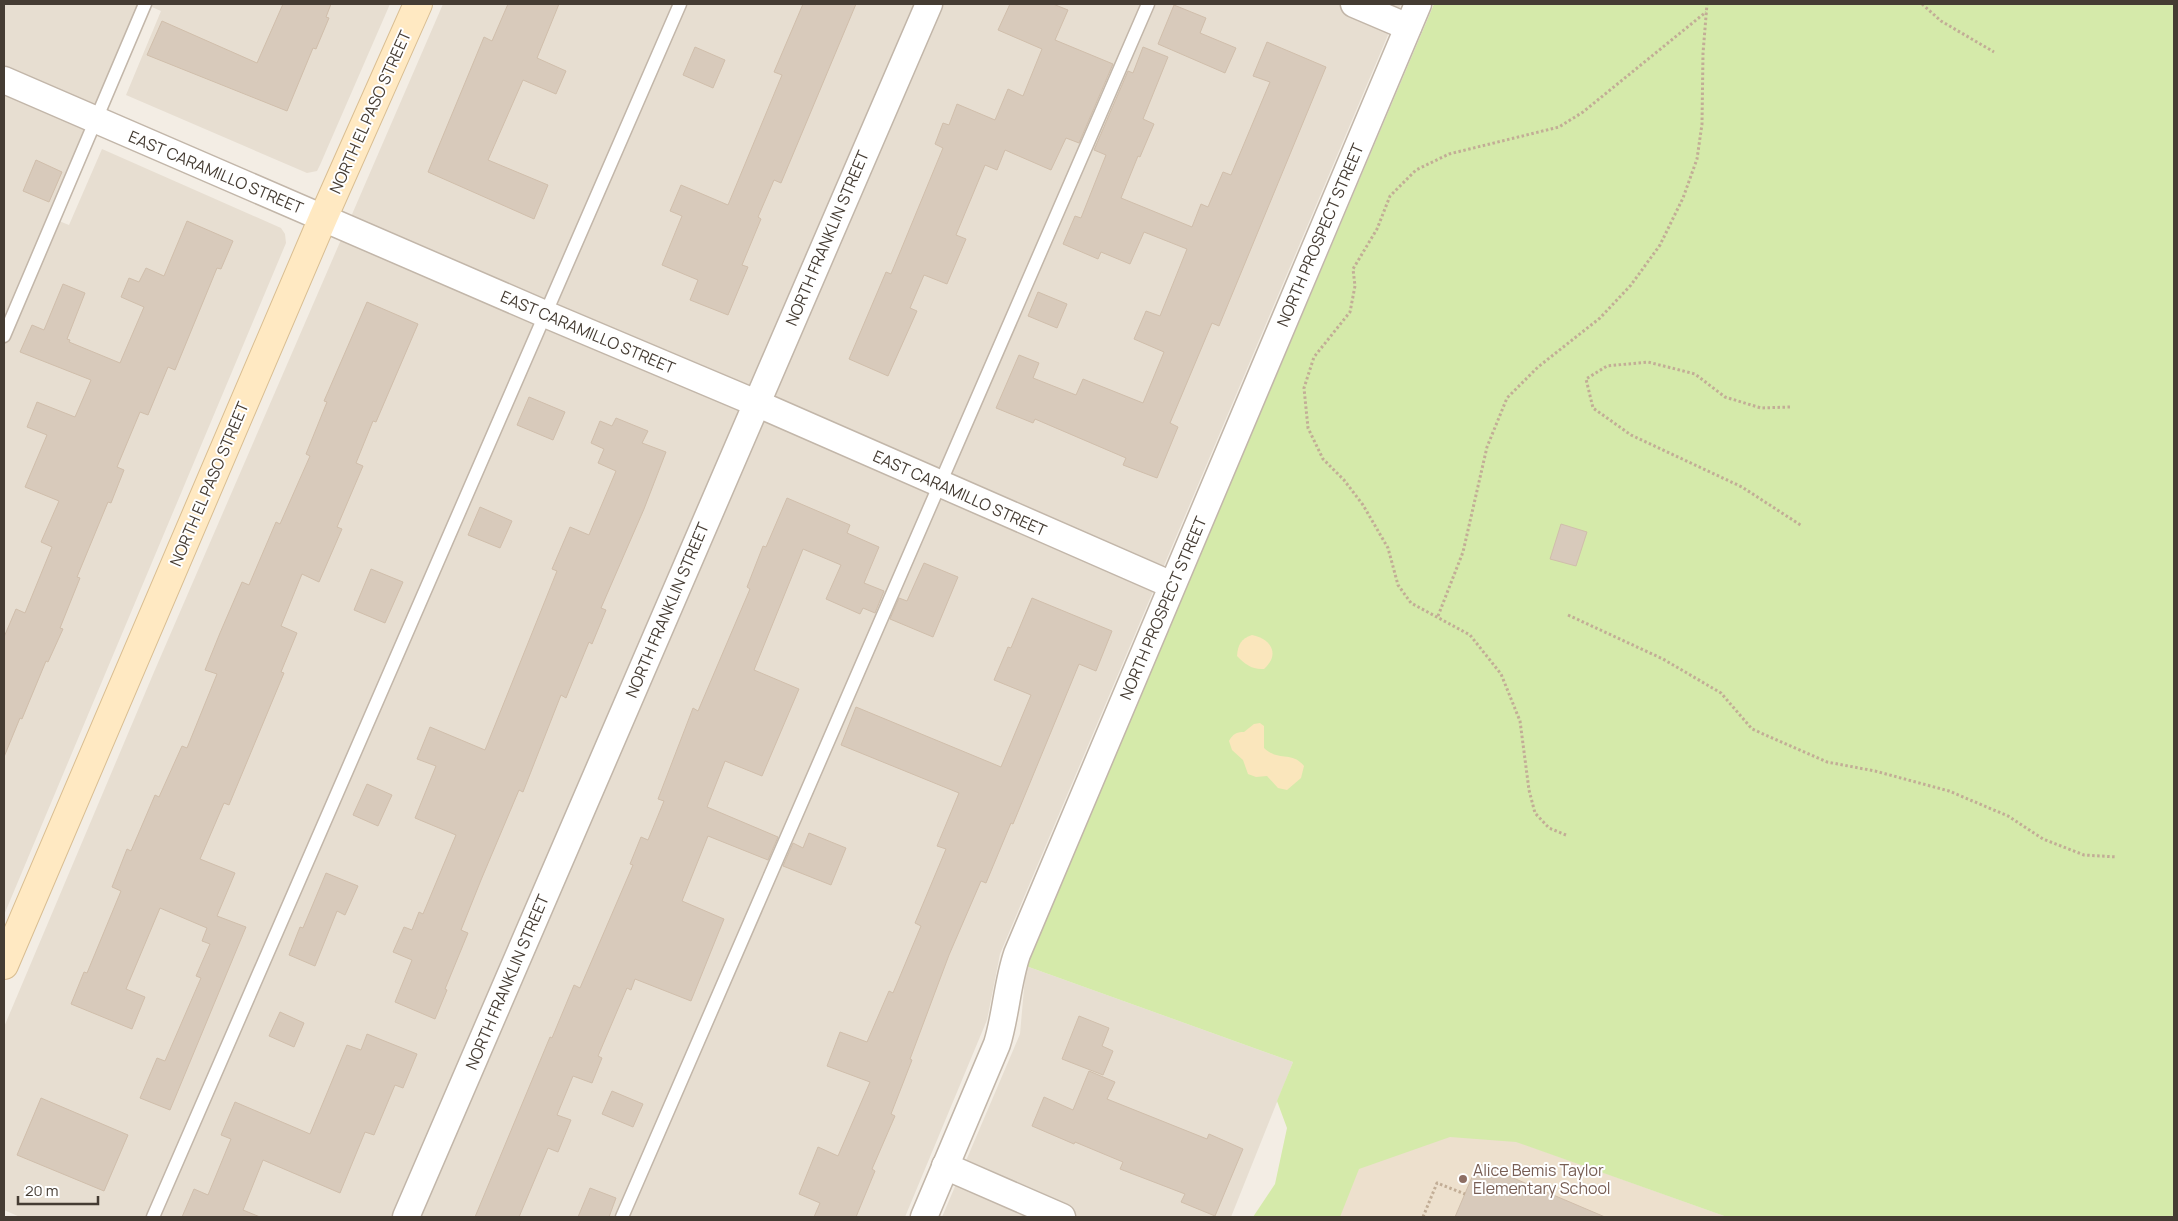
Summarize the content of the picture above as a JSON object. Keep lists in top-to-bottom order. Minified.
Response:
{"streets":{"street":["NORTH EL PASO STREET","EAST CARAMILLO STREET","NORTH PROSPECT STREET","NORTH FRANKLIN STREET"]},"crossings":[["NORTH EL PASO STREET","EAST CARAMILLO STREET"],["EAST CARAMILLO STREET","NORTH PROSPECT STREET"],["EAST CARAMILLO STREET","NORTH FRANKLIN STREET"]],"places":["Alice Bemis Taylor Elementary School"],"scale_bar":"20 m"}
